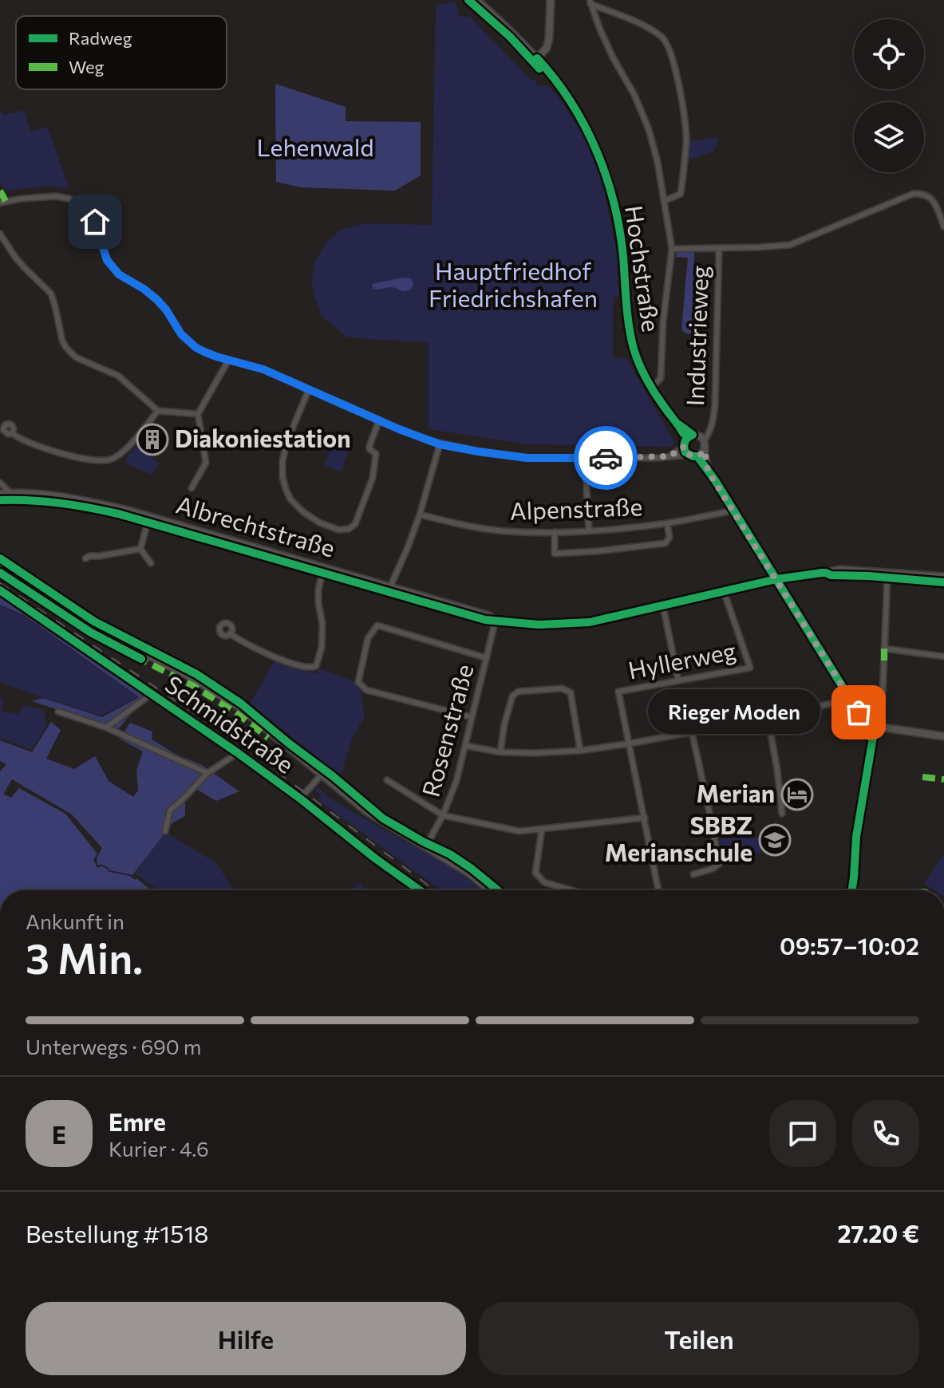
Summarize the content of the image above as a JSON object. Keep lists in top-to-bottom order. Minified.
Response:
{"streets":{"main road":["Hochstraße","Albrechtstraße"],"street":["Industrieweg","Alpenstraße","Hyllerweg","Schmidstraße","Rosenstraße"]},"crossings":[["Hochstraße","Industrieweg"],["Albrechtstraße","Hyllerweg"],["Albrechtstraße","Rosenstraße"]],"parks":["Lehenwald","Hauptfriedhof Friedrichshafen"],"places":{"building":["Diakoniestation"],"other":["Rieger Moden"],"hotel":["Merian"],"school or university":["SBBZ Merianschule"]},"legend":["Radweg","Weg"],"page":{"bubble":"Rieger Moden","heading":["3 Min.","Ankunft in","09:57–10:02"],"panel":["Emre","Kurier · 4.6","Bestellung #1518","27.20 €"],"bar":"Unterwegs · 690 m","round":"E","buttons":["Hilfe","Teilen"]}}
